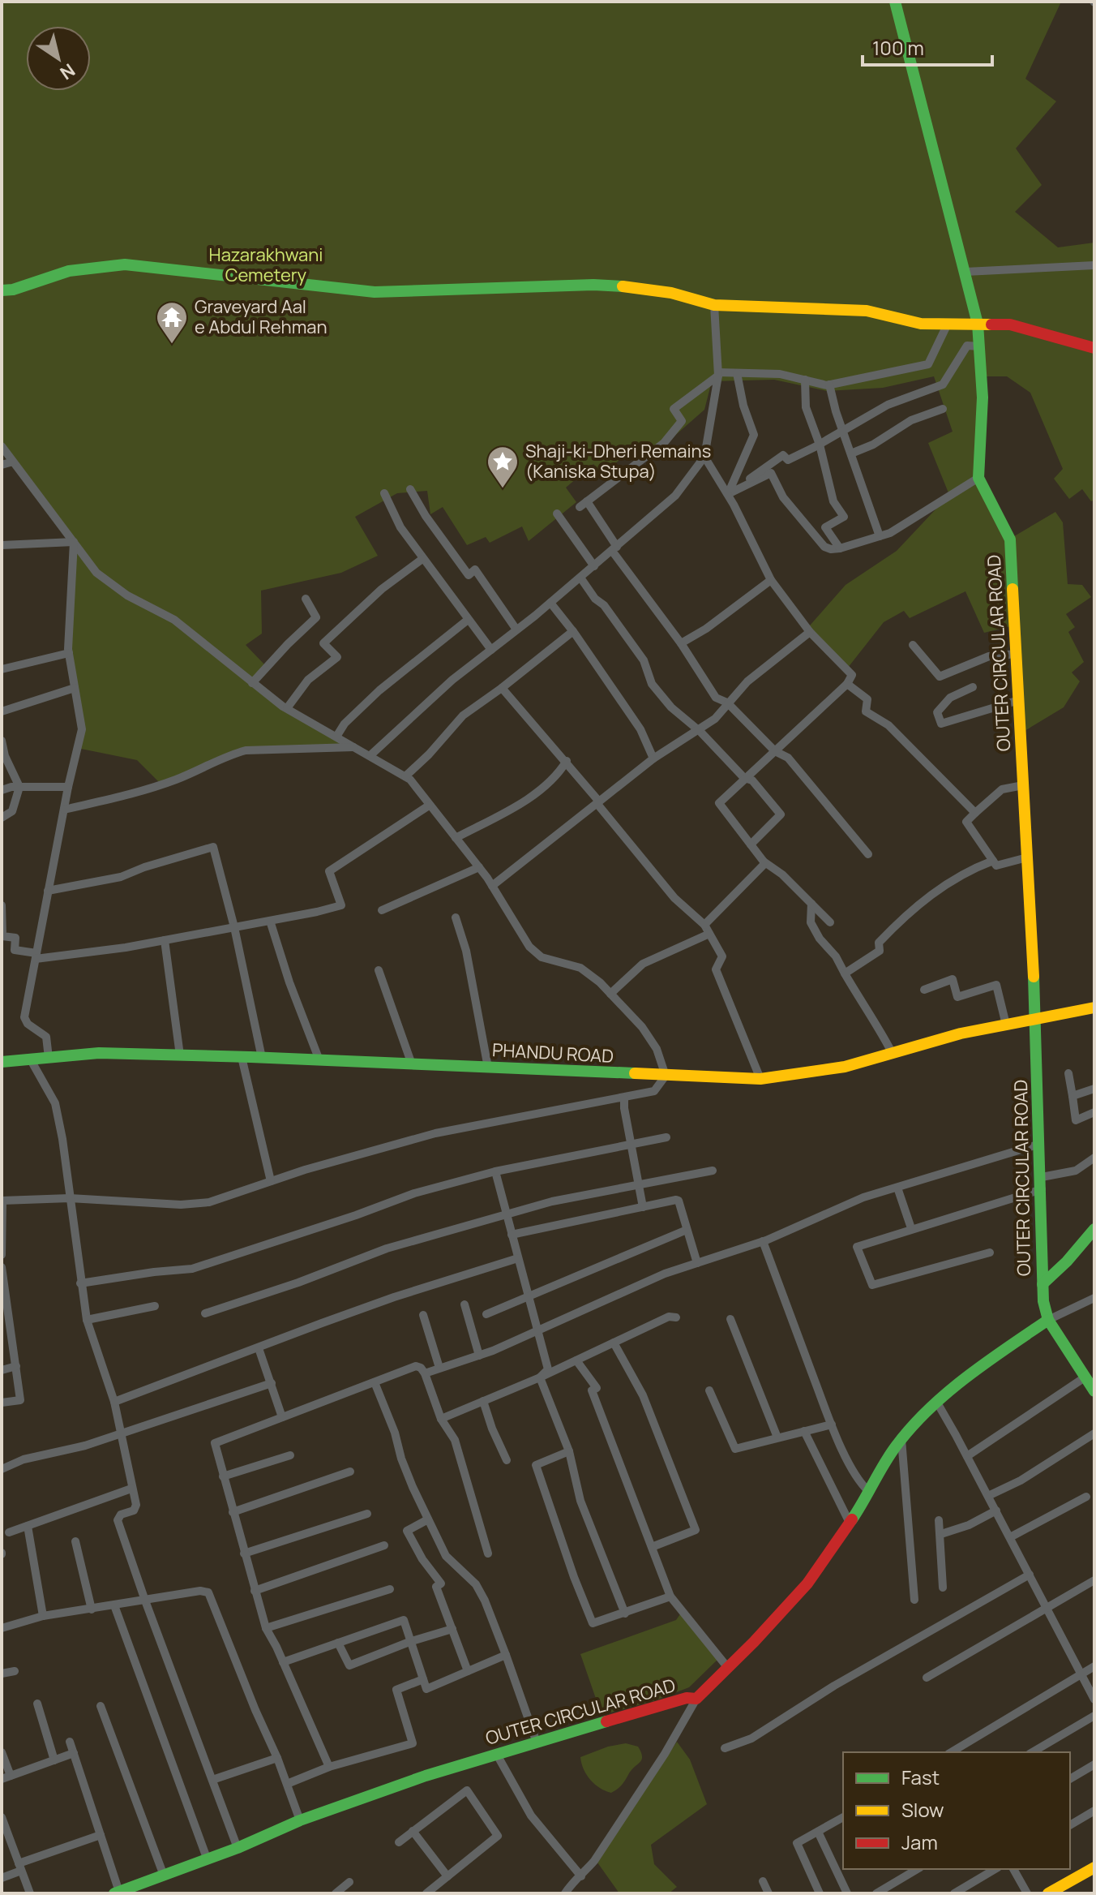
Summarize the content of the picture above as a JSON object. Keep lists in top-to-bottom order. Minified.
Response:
{"streets":{"main road":["OUTER CIRCULAR ROAD","PHANDU ROAD"]},"crossings":[["OUTER CIRCULAR ROAD","PHANDU ROAD"]],"parks":["Hazarakhwani Cemetery"],"places":{"temple":["Graveyard Aal e Abdul Rehman"],"place":["Shaji-ki-Dheri Remains (Kaniska Stupa)"]},"legend":["Fast","Slow","Jam"],"scale_bar":"100 m","north":"bottom right"}
